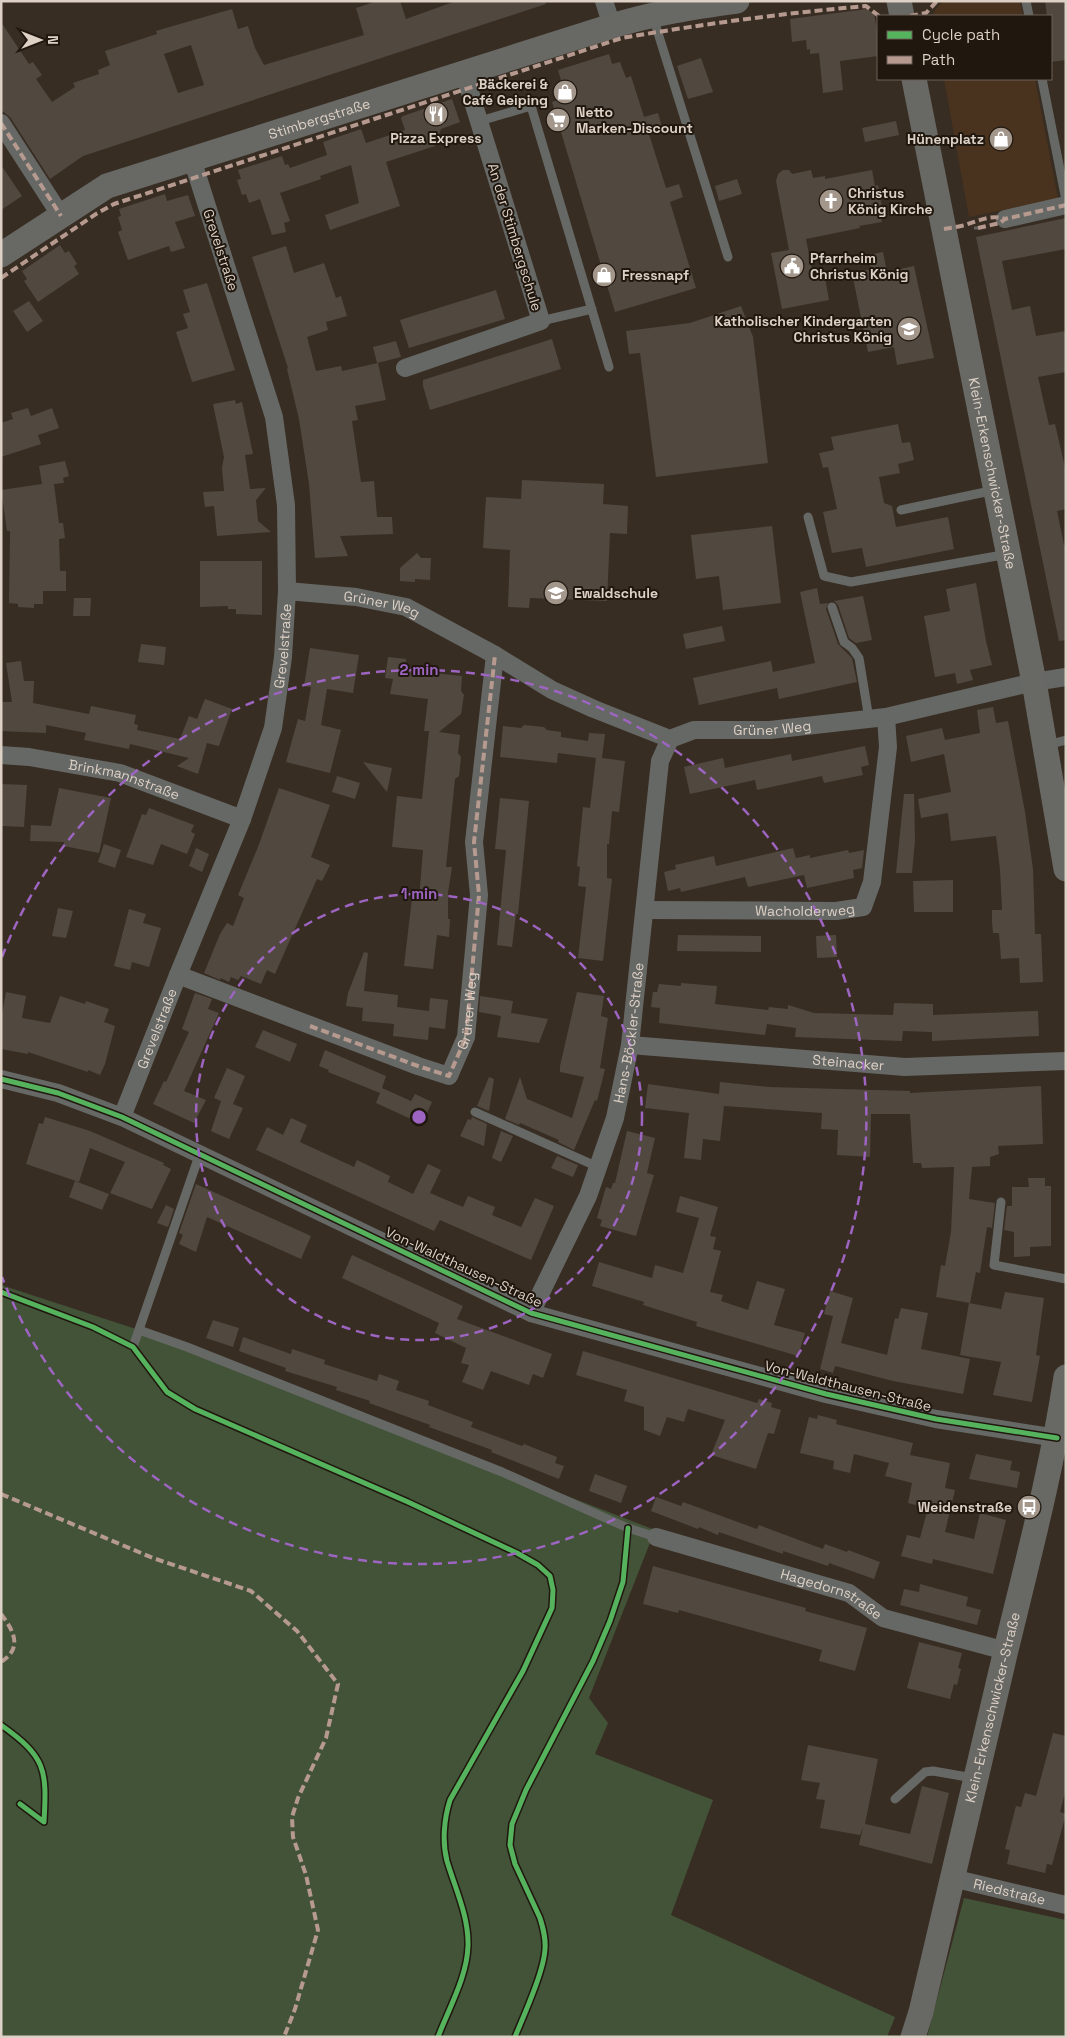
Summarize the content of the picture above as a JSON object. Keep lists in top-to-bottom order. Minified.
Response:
{"streets":{"street":["Stimbergstraße","An der Stimbergschule","Grevelstraße","Klein-Erkenschwicker-Straße","Grüner Weg","Brinkmannstraße","Wacholderweg","Hans-Böckler-Straße","Steinacker","Von-Waldthausen-Straße","Hagedornstraße","Riedstraße"]},"crossings":[["Stimbergstraße","An der Stimbergschule"],["Stimbergstraße","Grevelstraße"],["Grevelstraße","Grüner Weg"],["Grevelstraße","Brinkmannstraße"],["Grevelstraße","Von-Waldthausen-Straße"],["Klein-Erkenschwicker-Straße","Grüner Weg"],["Klein-Erkenschwicker-Straße","Von-Waldthausen-Straße"],["Klein-Erkenschwicker-Straße","Hagedornstraße"],["Klein-Erkenschwicker-Straße","Riedstraße"],["Grüner Weg","Wacholderweg"],["Grüner Weg","Hans-Böckler-Straße"],["Wacholderweg","Hans-Böckler-Straße"],["Hans-Böckler-Straße","Steinacker"],["Hans-Böckler-Straße","Von-Waldthausen-Straße"]],"places":{"shop":["Bäckerei & Café Geiping","Hünenplatz","Fressnapf"],"restaurant":["Pizza Express"],"supermarket":["Netto Marken-Discount"],"church":["Christus König Kirche"],"public building":["Pfarrheim Christus König"],"school or university":["Katholischer Kindergarten Christus König","Ewaldschule"],"bus stop":["Weidenstraße"]},"legend":["Cycle path","Path"],"north":"right","rings":["2 min","1 min"]}
